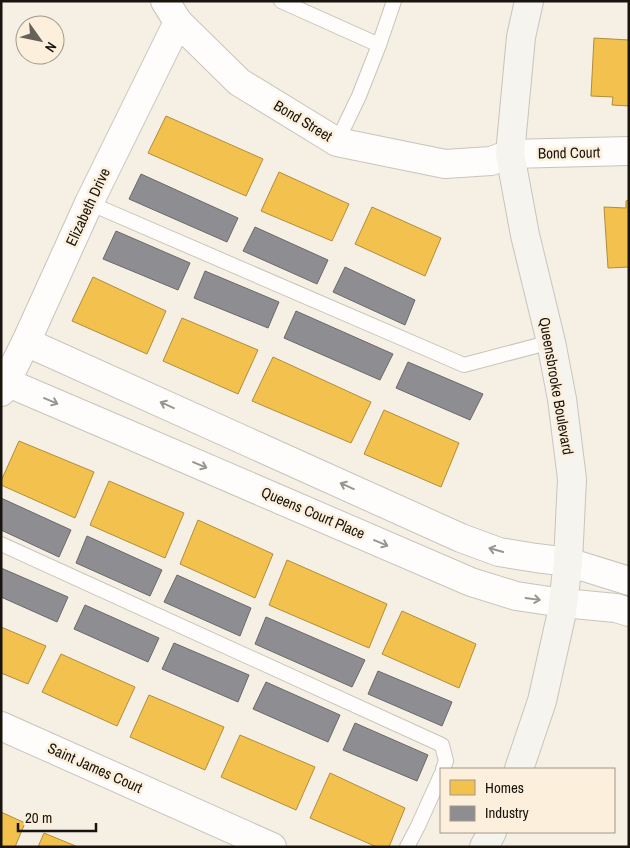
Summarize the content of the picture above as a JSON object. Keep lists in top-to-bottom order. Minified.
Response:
{"streets":{"street":["Bond Street","Bond Court","Elizabeth Drive","Queensbrooke Boulevard","Queens Court Place","Saint James Court"]},"crossings":[["Bond Street","Bond Court"],["Bond Street","Elizabeth Drive"],["Bond Street","Queensbrooke Boulevard"],["Bond Court","Queensbrooke Boulevard"],["Elizabeth Drive","Queens Court Place"],["Queensbrooke Boulevard","Queens Court Place"]],"legend":["Homes","Industry"],"scale_bar":"20 m","north":"bottom right"}
